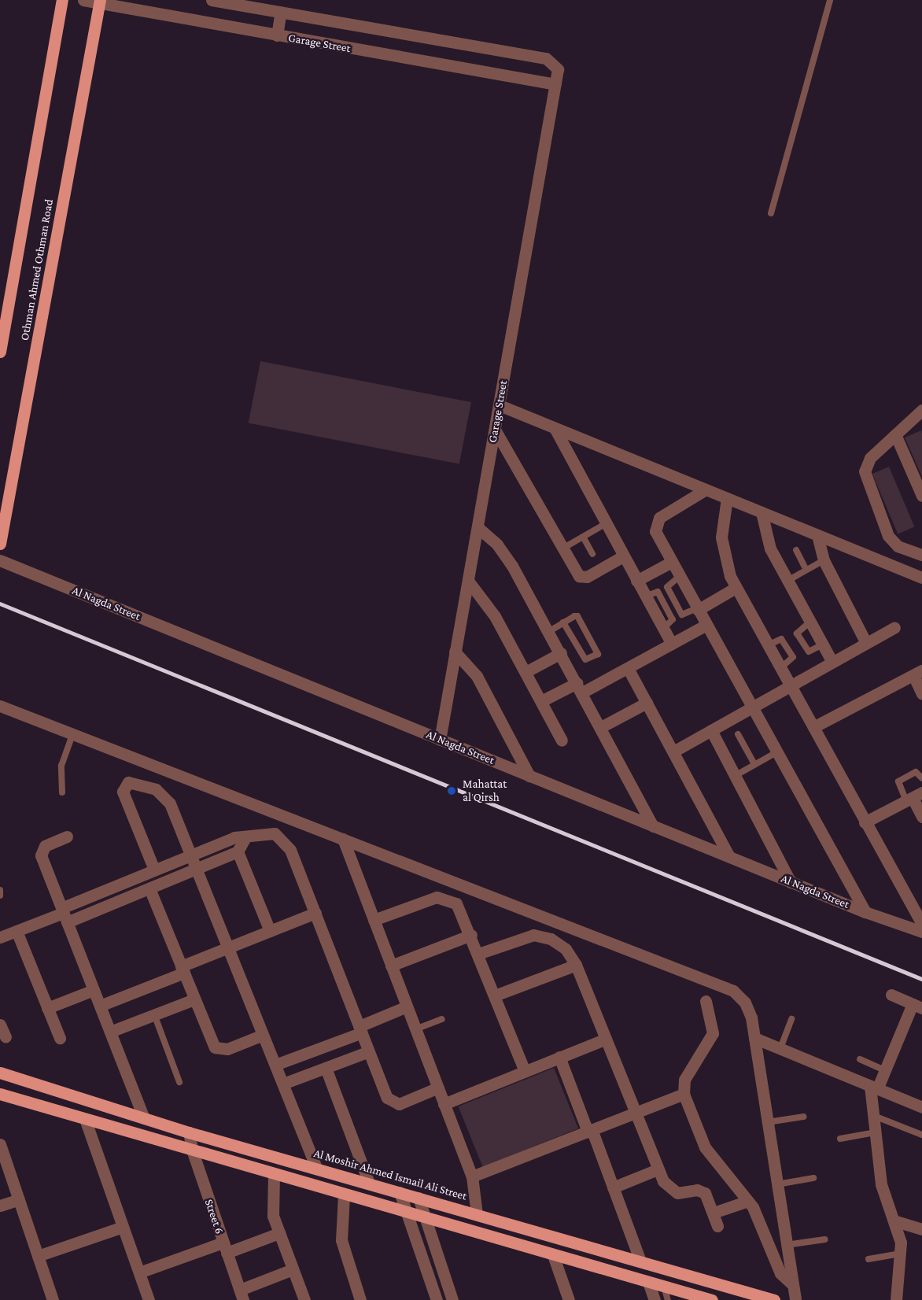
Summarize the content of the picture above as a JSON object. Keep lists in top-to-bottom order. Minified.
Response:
{"streets":{"main road":["Othman Ahmed Othman Road","Al Moshir Ahmed Ismail Ali Street"],"street":["Garage Street","Al Nagda Street","Street 6"]},"crossings":[["Garage Street","Othman Ahmed Othman Road"],["Garage Street","Al Nagda Street"],["Al Moshir Ahmed Ismail Ali Street","Street 6"]],"places":["Mahattat al Qirsh"]}
